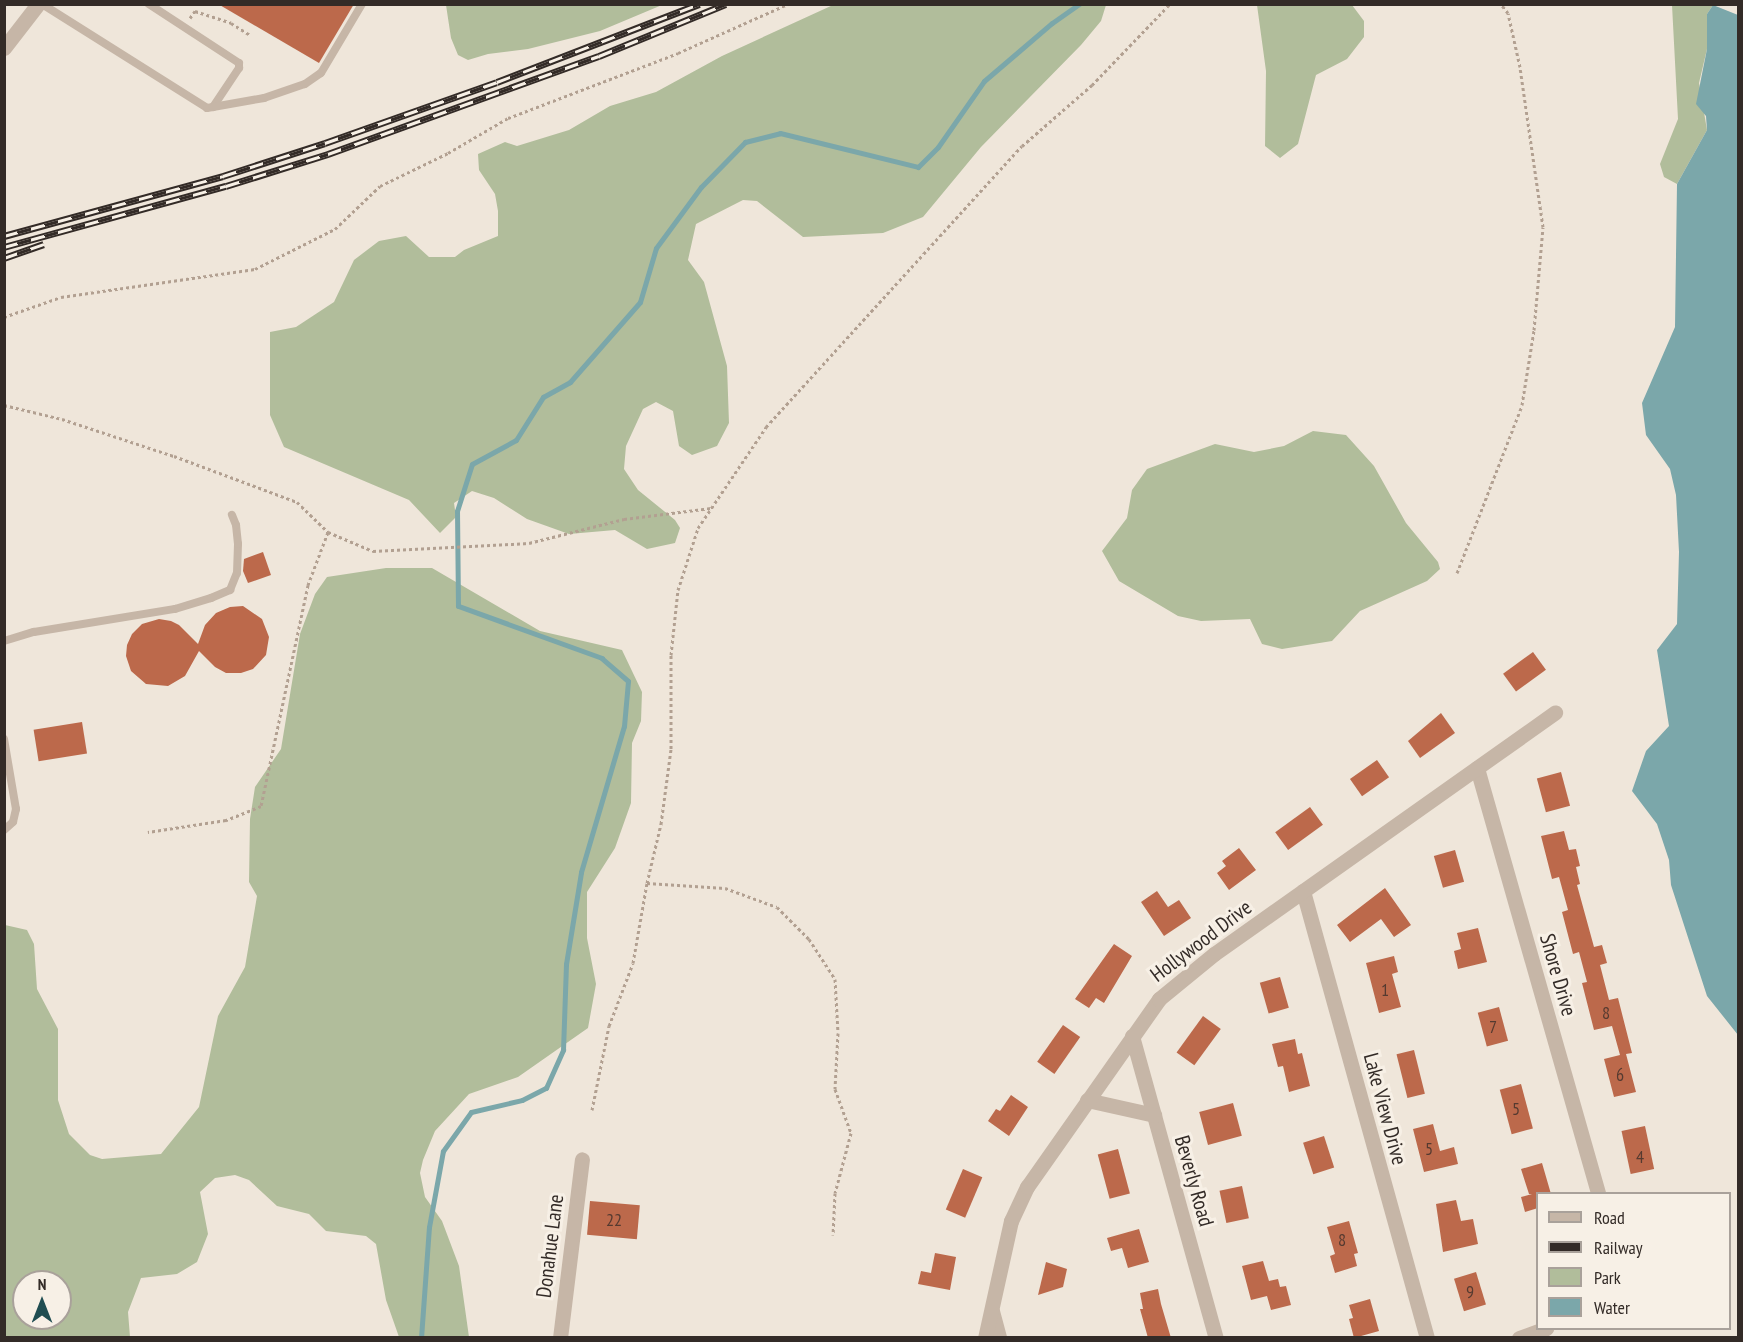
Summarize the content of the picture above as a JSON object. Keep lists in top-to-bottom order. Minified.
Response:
{"streets":{"street":["Hollywood Drive","Shore Drive","Lake View Drive","Beverly Road","Donahue Lane"]},"crossings":[["Hollywood Drive","Shore Drive"],["Hollywood Drive","Lake View Drive"],["Hollywood Drive","Beverly Road"]],"house_numbers":["1","8","7","6","5","5","4","22","8","9"],"legend":["Road","Railway","Park","Water"],"north":"top"}
